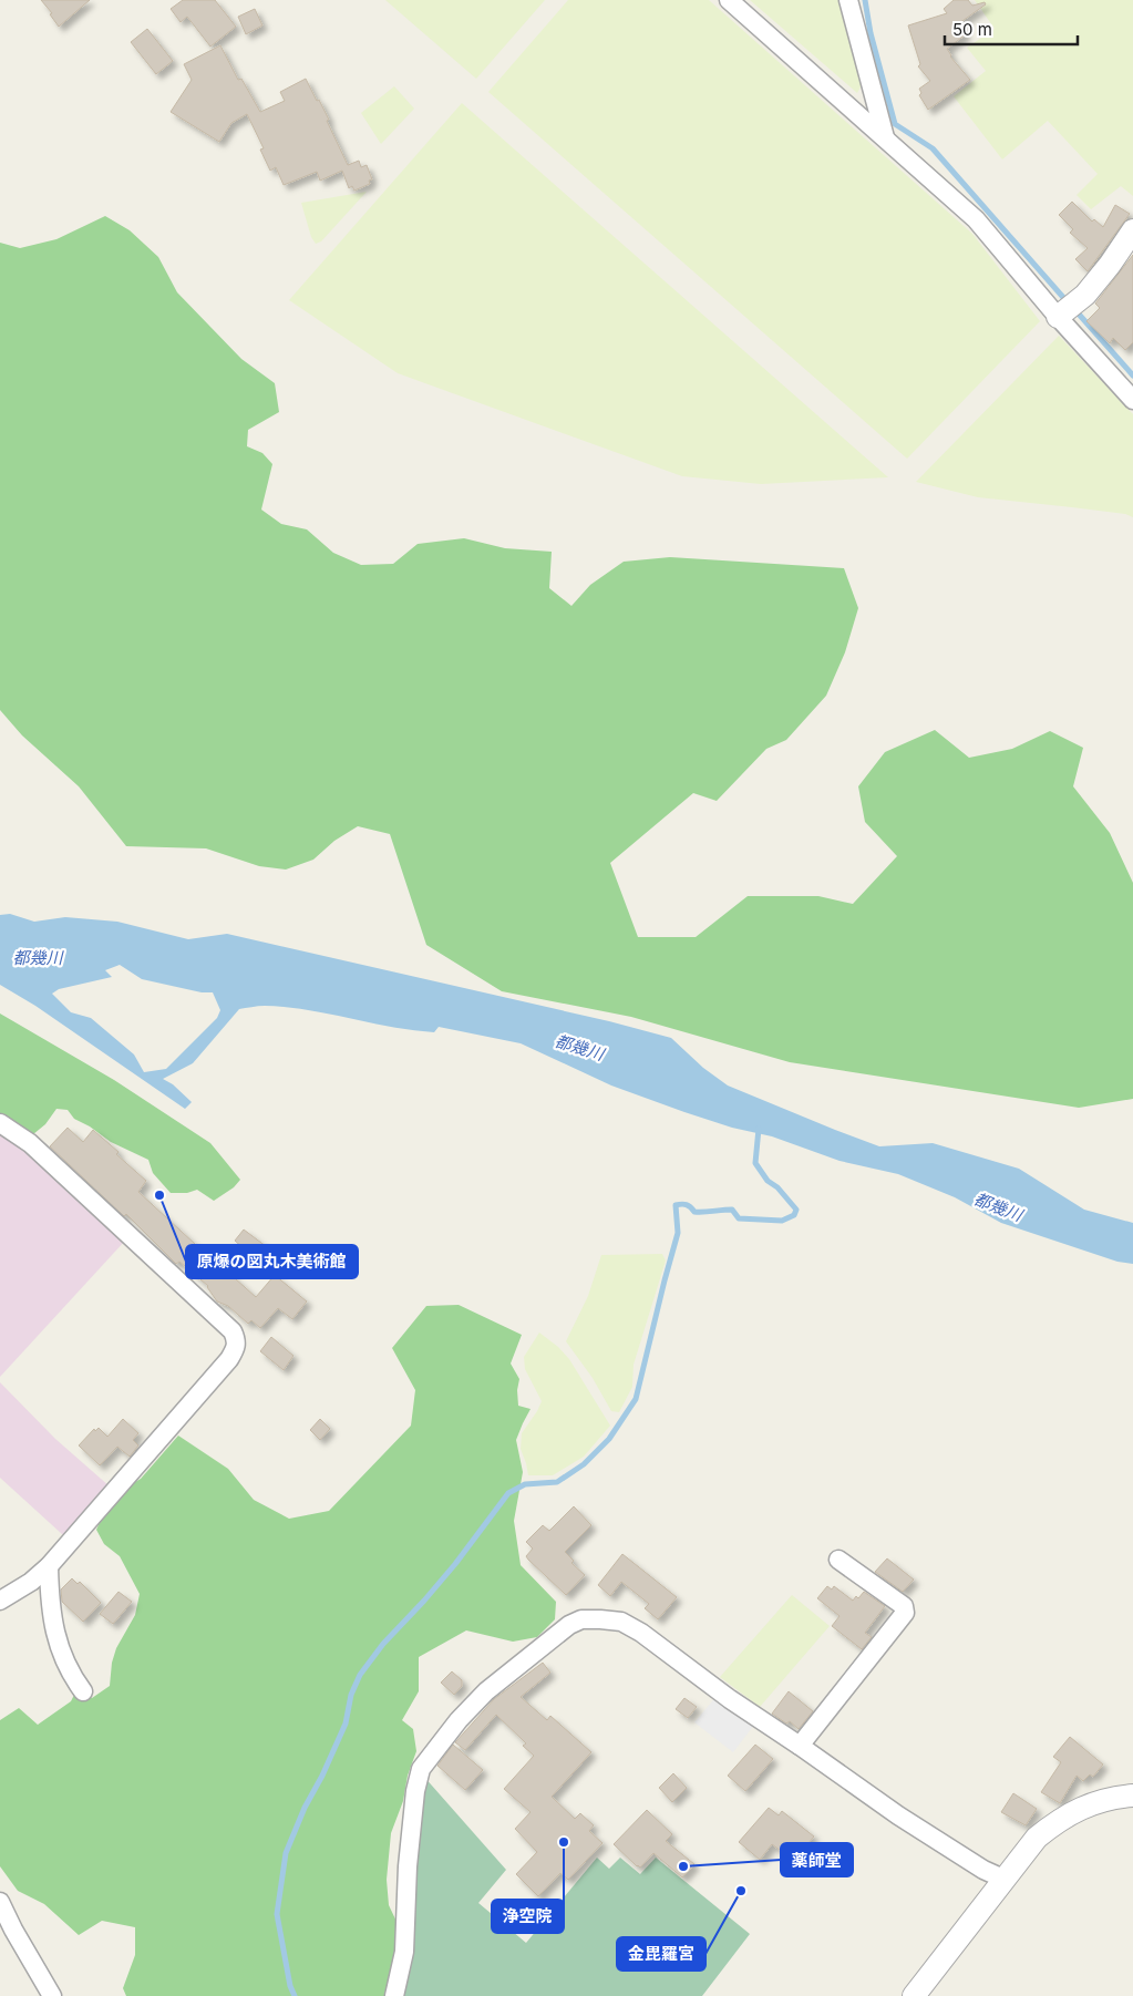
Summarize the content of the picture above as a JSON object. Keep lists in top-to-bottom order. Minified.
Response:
{"water":["都幾川"],"places":["原爆の図丸木美術館","浄空院","薬師堂","金毘羅宮"],"scale_bar":"50 m"}
